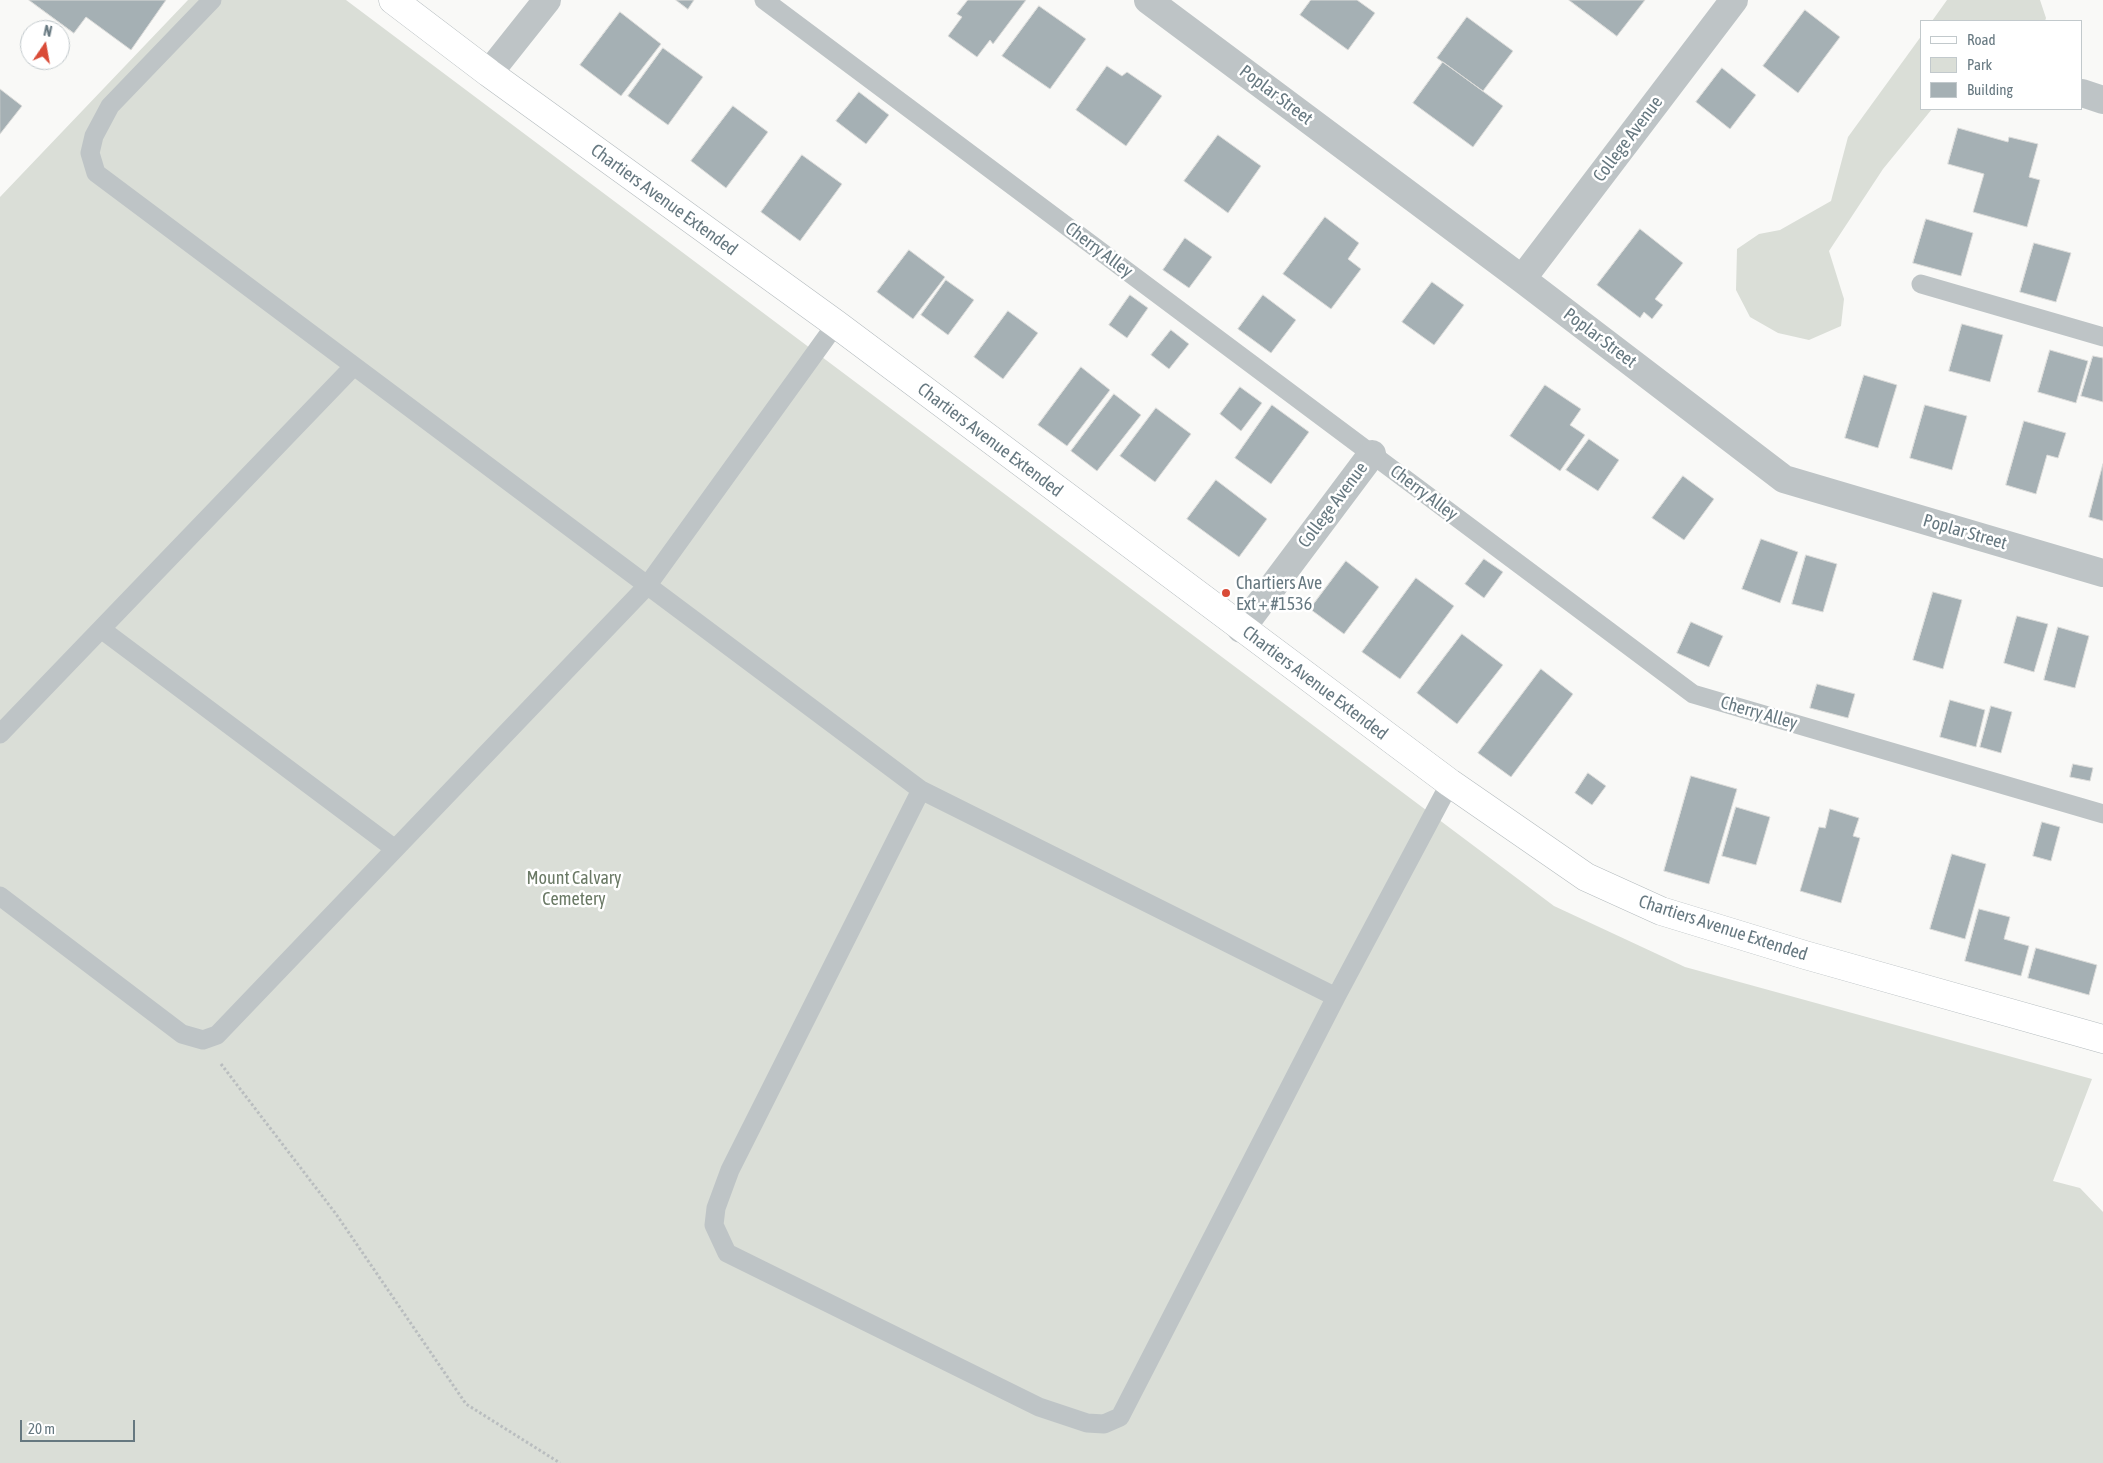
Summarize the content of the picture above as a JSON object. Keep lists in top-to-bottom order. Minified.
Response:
{"streets":{"street":["Poplar Street","College Avenue","Chartiers Avenue Extended"],"lane":["Cherry Alley"]},"crossings":[["Poplar Street","College Avenue"],["College Avenue","Chartiers Avenue Extended"],["College Avenue","Cherry Alley"]],"parks":["Mount Calvary Cemetery"],"places":["Chartiers Ave Ext + #1536"],"legend":["Road","Park","Building"],"scale_bar":"20 m","north":"top"}
